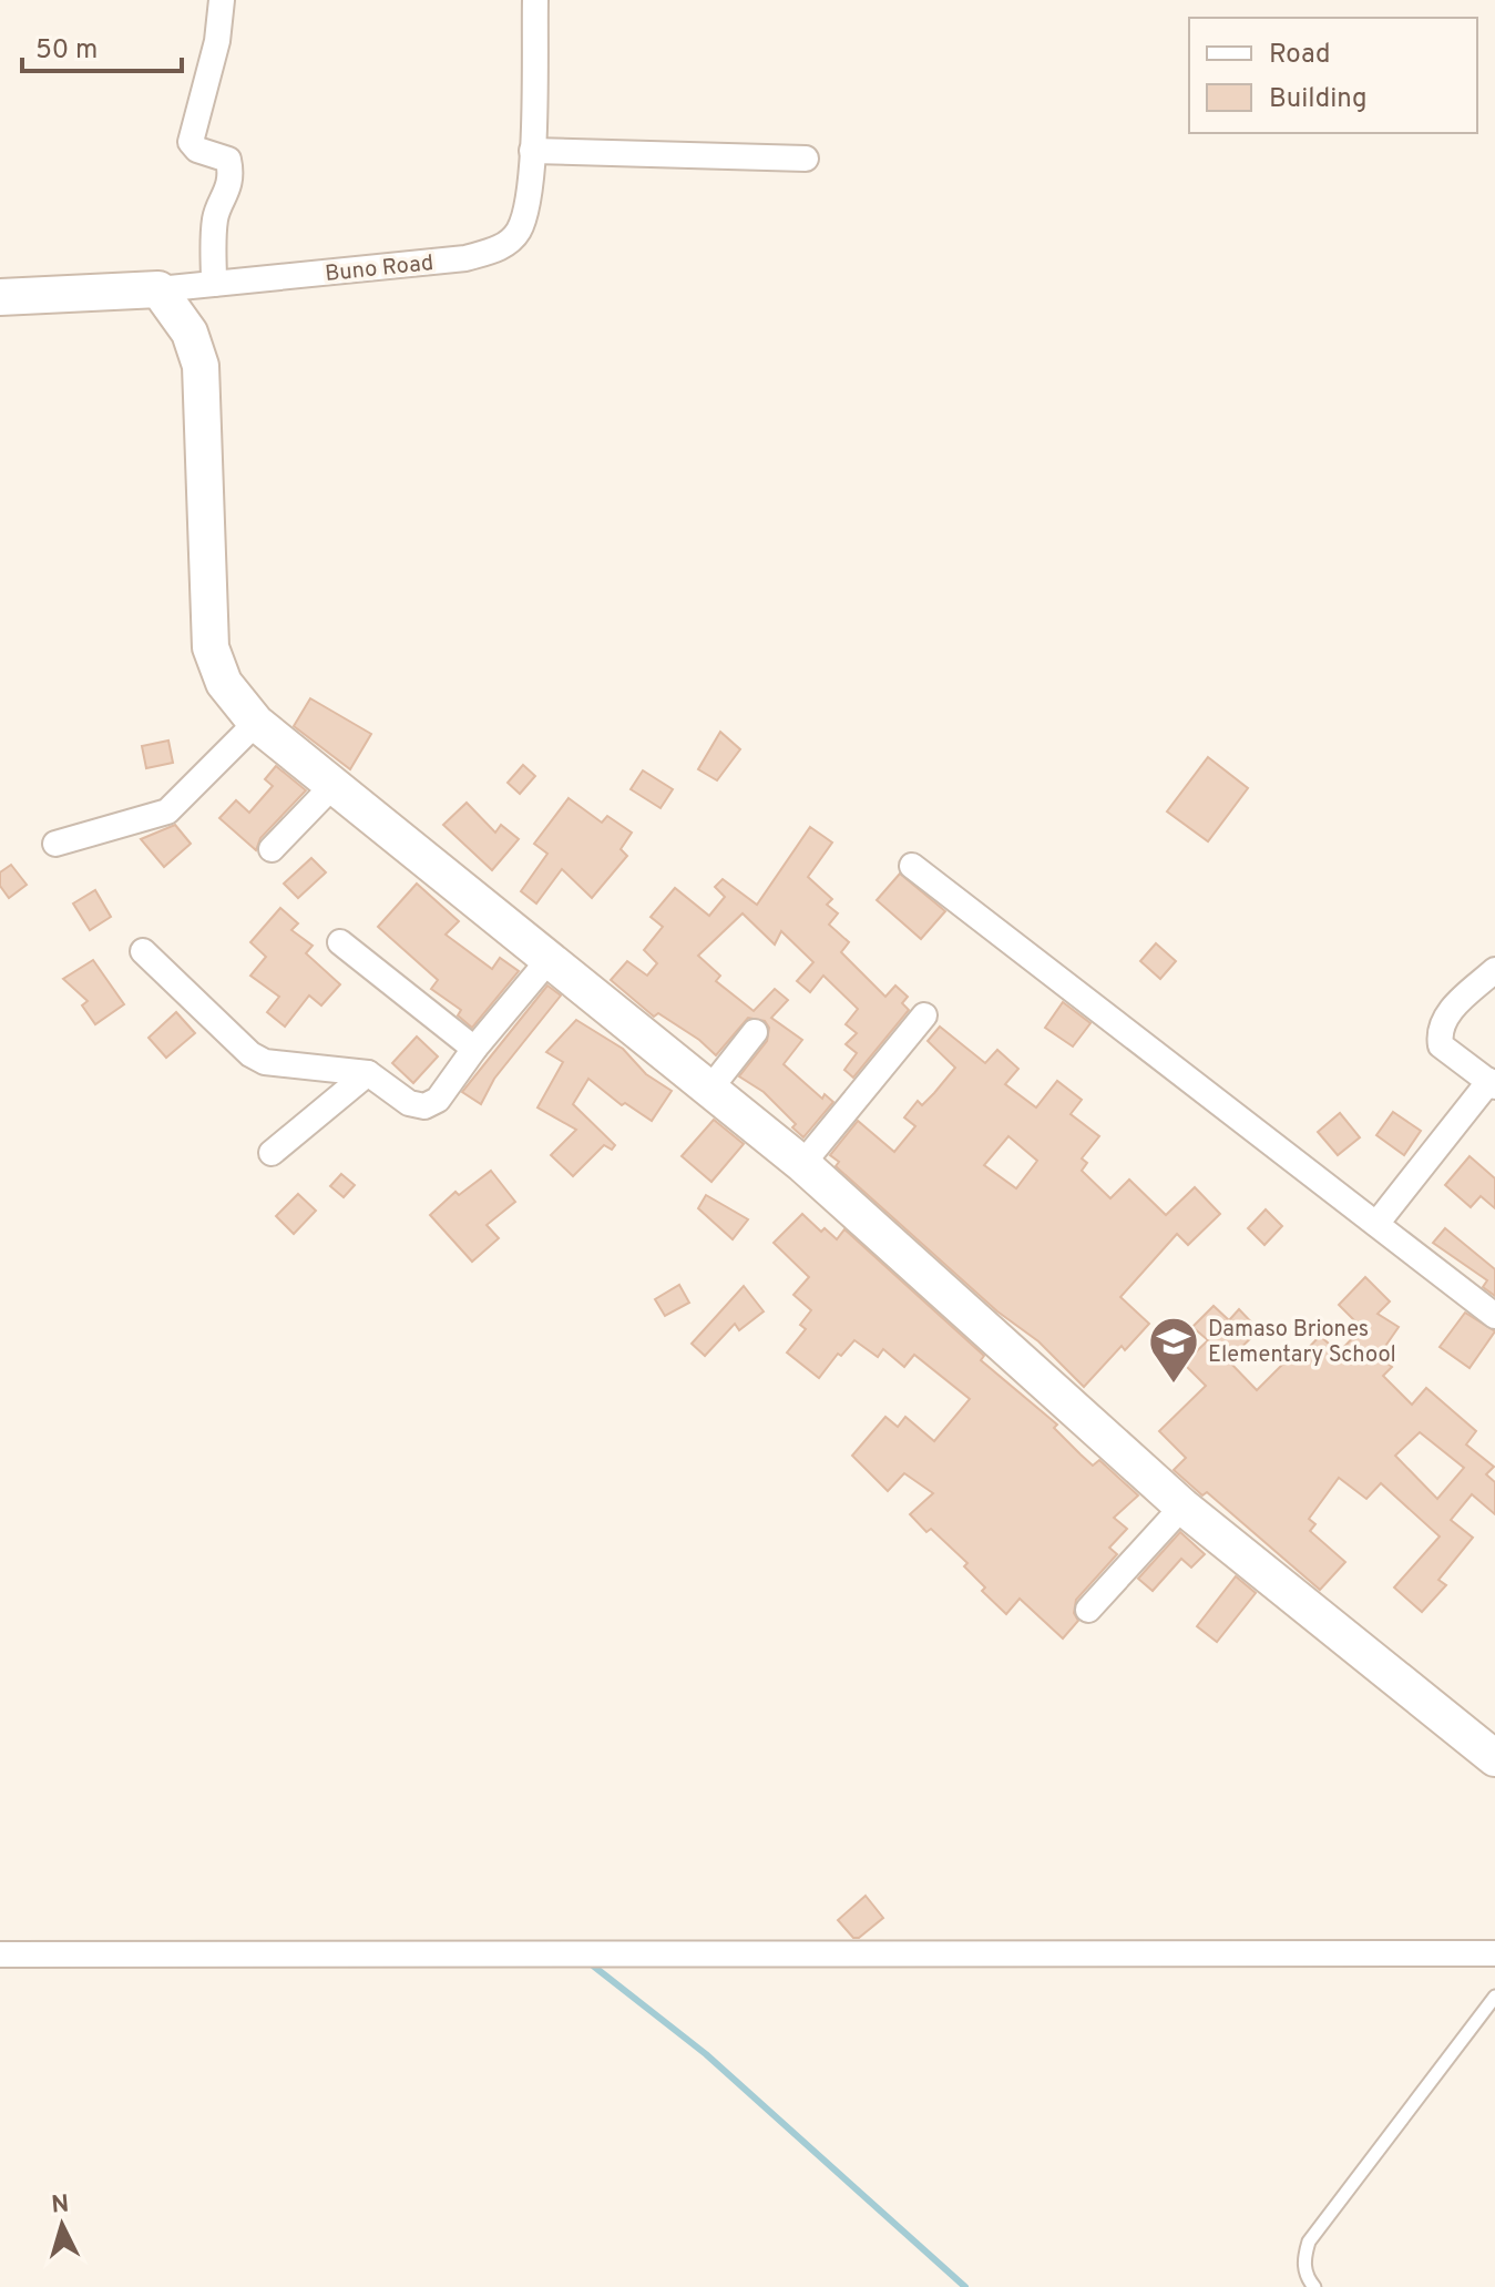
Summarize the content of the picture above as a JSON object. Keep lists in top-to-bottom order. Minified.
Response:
{"streets":{"street":["Buno Road"]},"places":{"school or university":["Damaso Briones Elementary School"]},"legend":["Road","Building"],"scale_bar":"50 m","north":"top"}
